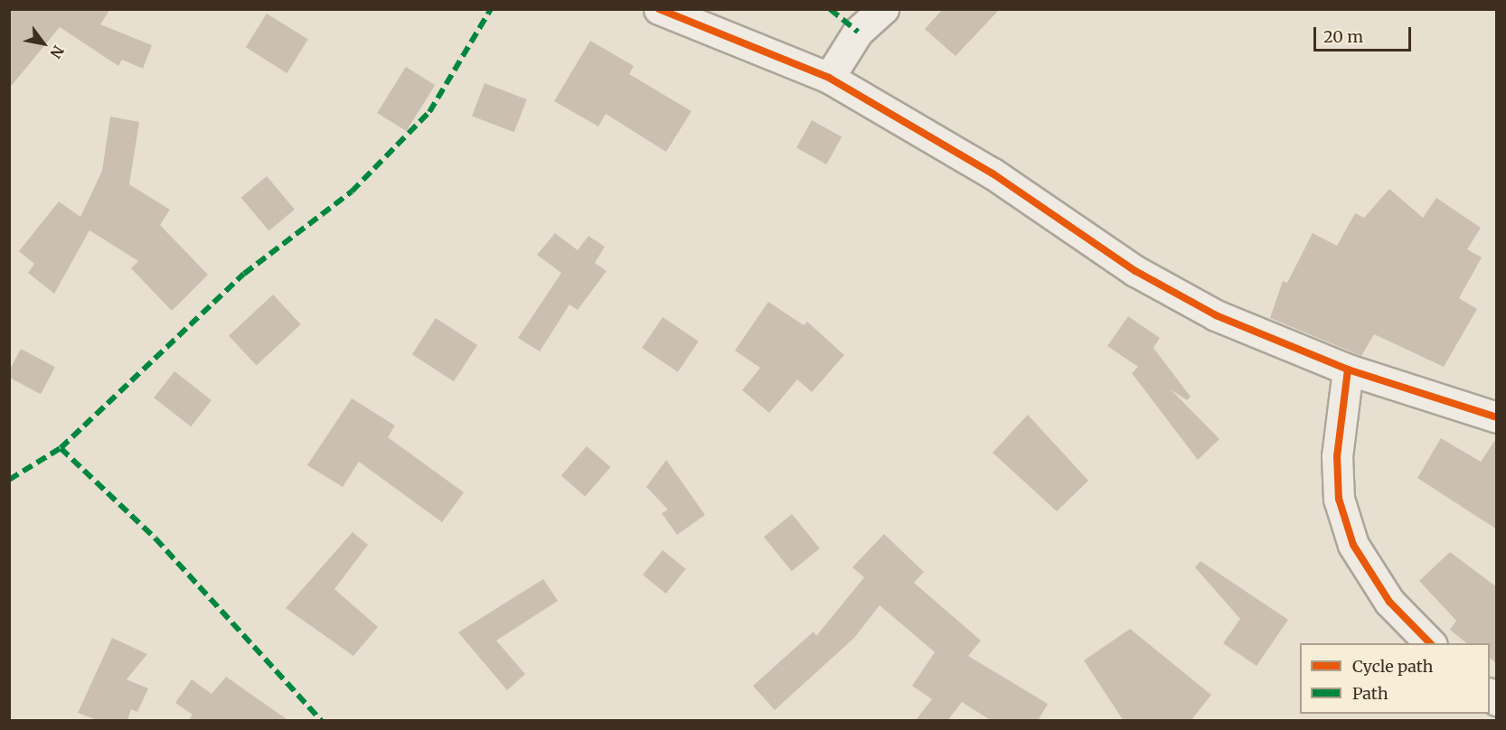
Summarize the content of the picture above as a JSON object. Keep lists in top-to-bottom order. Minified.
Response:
{"legend":["Cycle path","Path"],"scale_bar":"20 m","north":"bottom right"}
